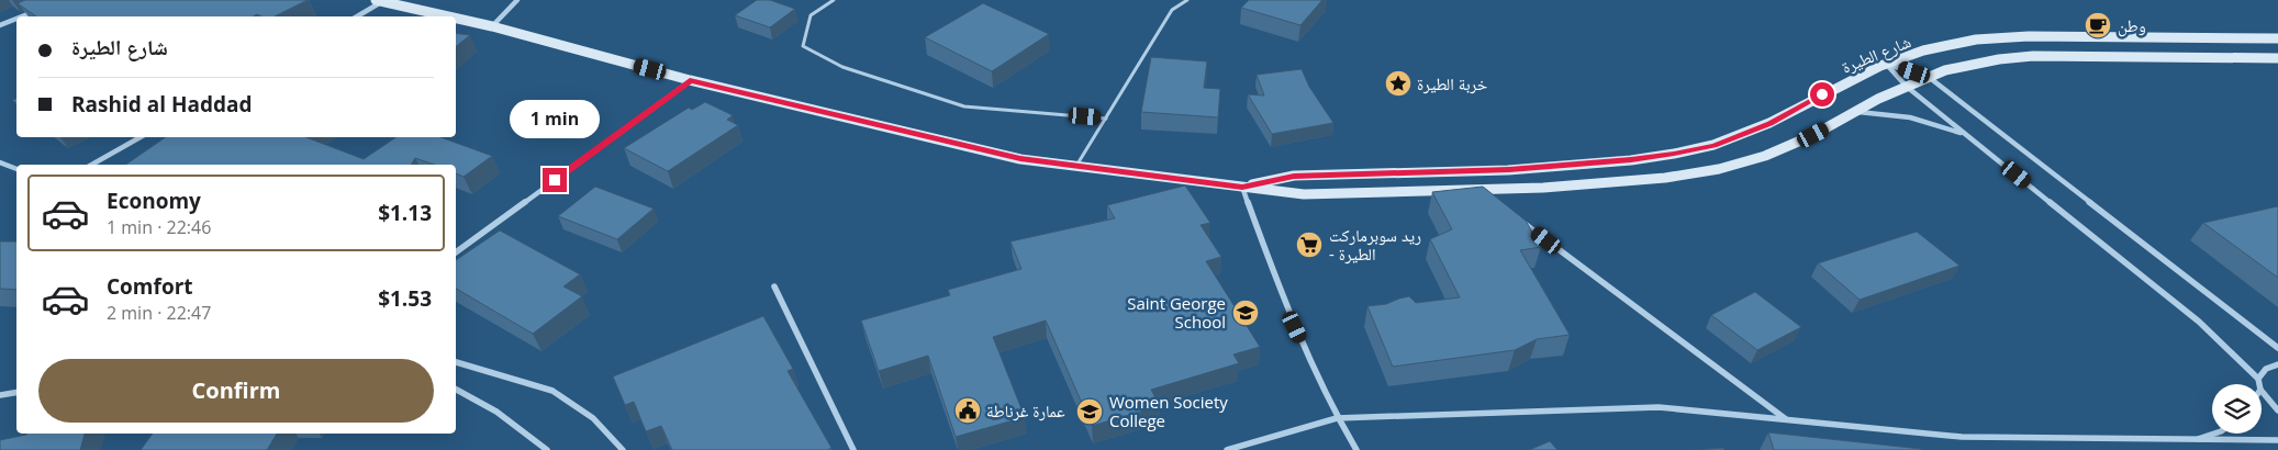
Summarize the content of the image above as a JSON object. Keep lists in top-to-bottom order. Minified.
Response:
{"streets":{"main road":["شارع الطيرة"]},"places":{"cafe":["وطن"],"place":["خربة الطيرة"],"supermarket":["ريد سوبرماركت - الطيرة"],"school or university":["Saint George School","Women Society College"],"public building":["عمارة غرناطة"]},"page":{"banner":["شارع الطيرة","Rashid al Haddad"],"bubble":"1 min","list":[{"name":"Economy","note":"1 min · 22:46","value":"$1.13"},{"name":"Comfort","note":"2 min · 22:47","value":"$1.53"}],"buttons":"Confirm"}}
